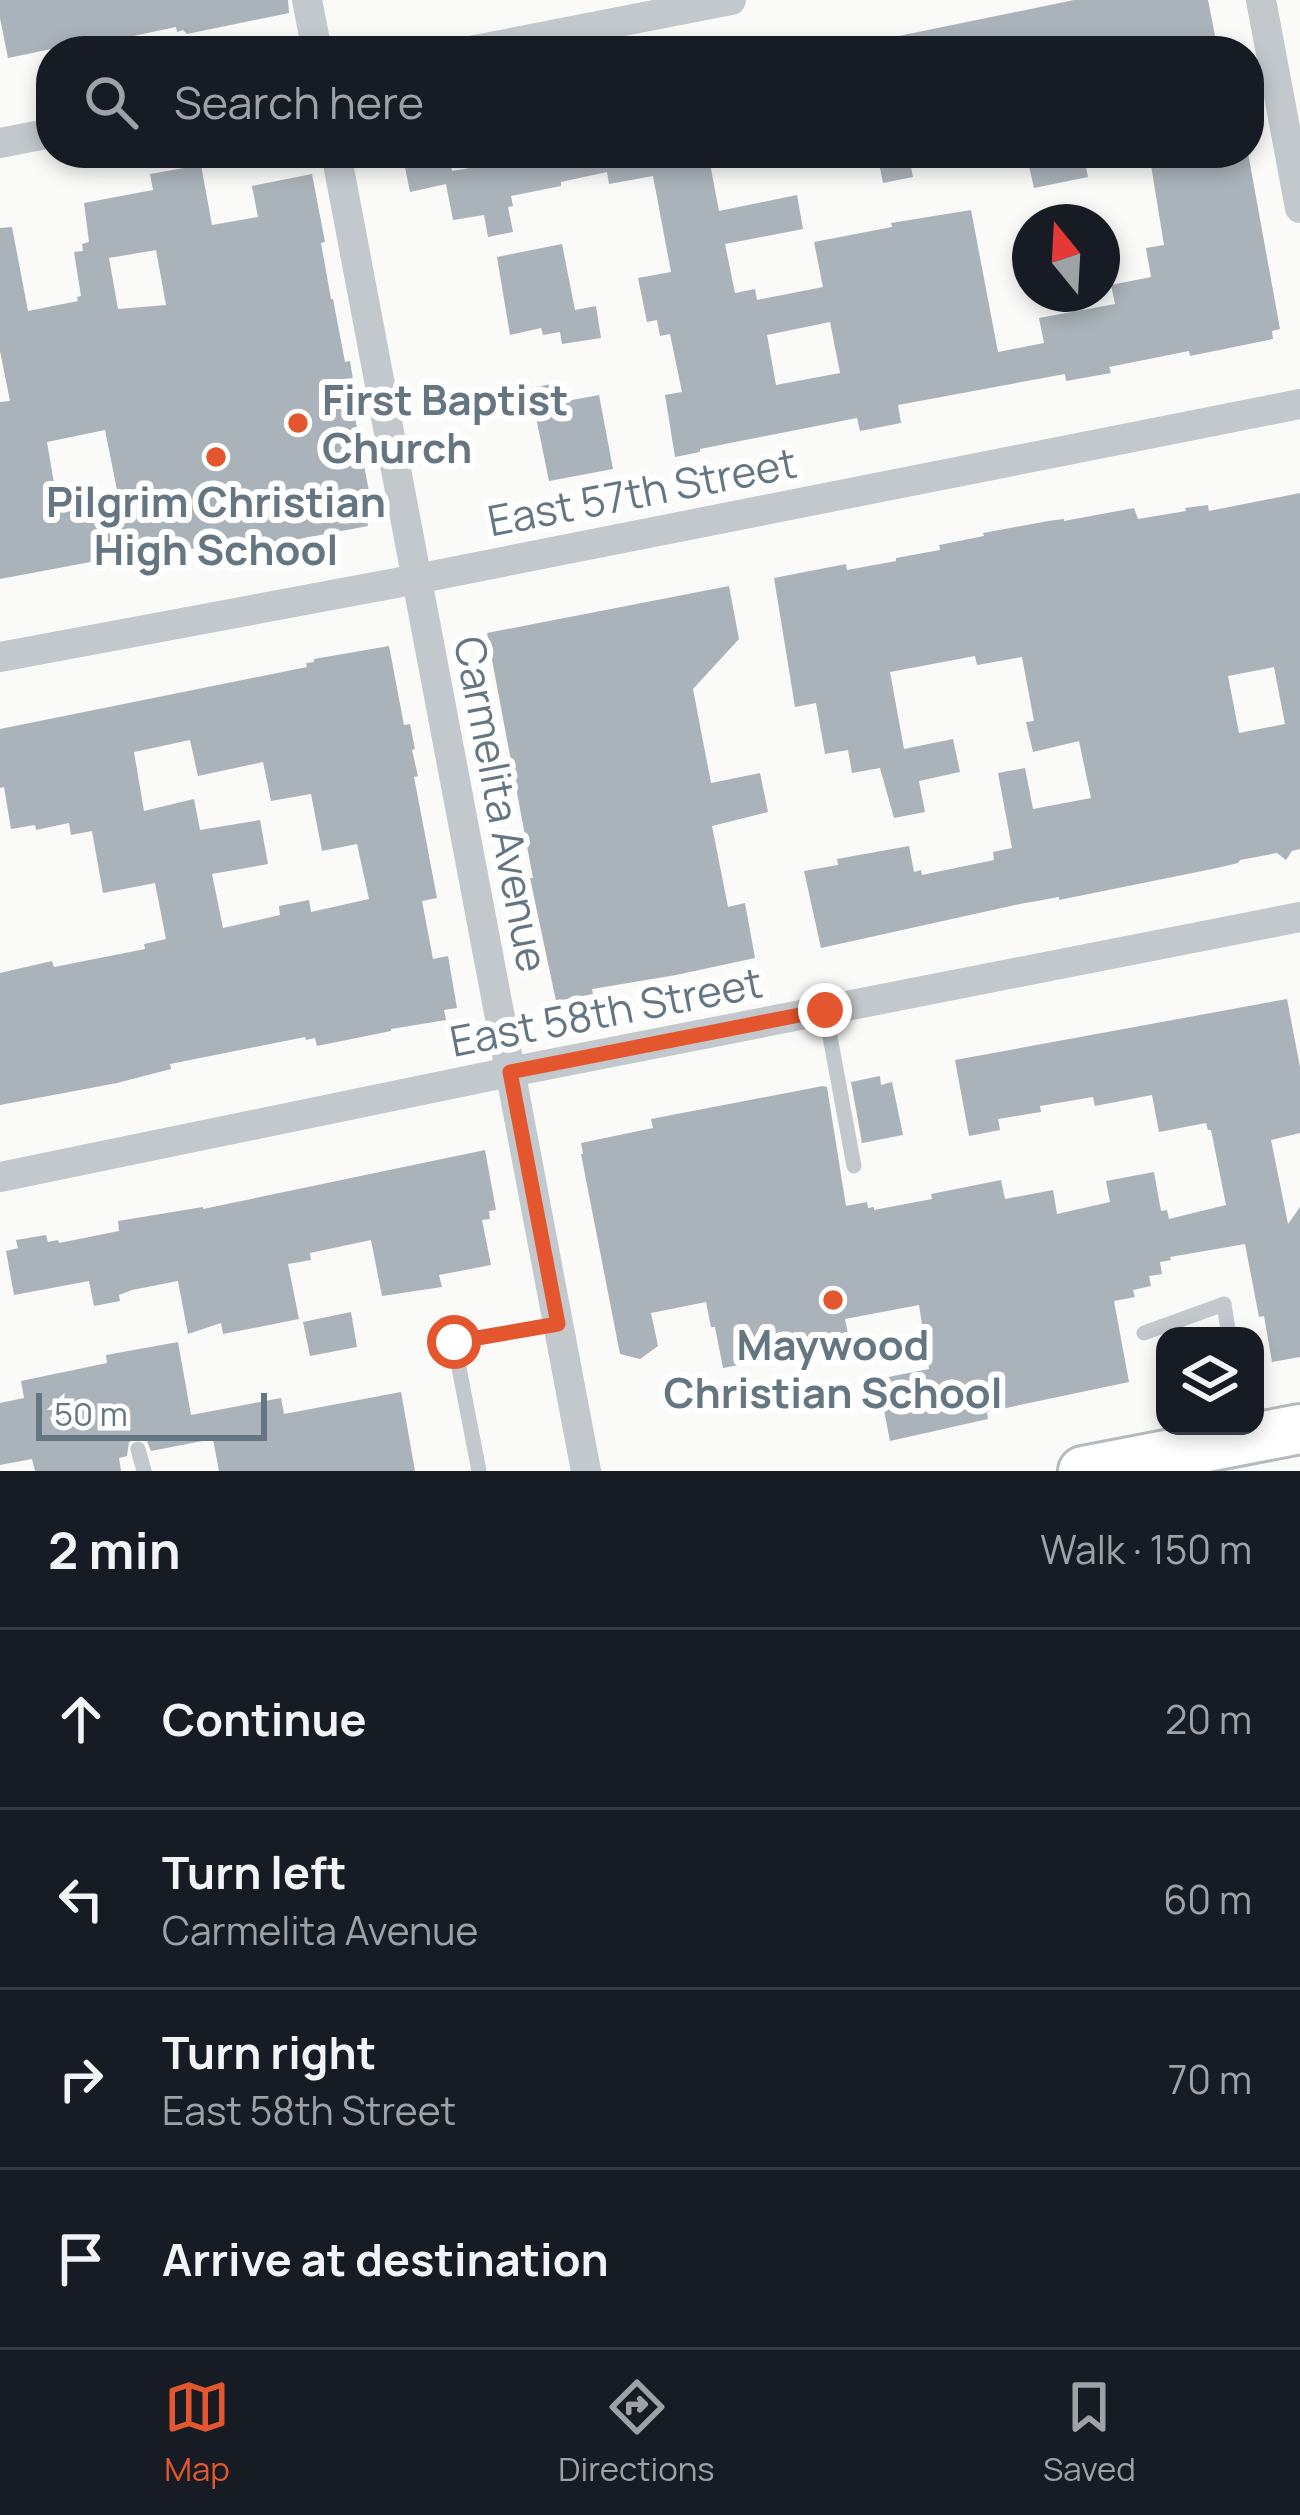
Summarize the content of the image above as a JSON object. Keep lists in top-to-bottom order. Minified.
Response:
{"streets":{"street":["East 57th Street","Carmelita Avenue","East 58th Street"]},"crossings":[["East 57th Street","Carmelita Avenue"],["Carmelita Avenue","East 58th Street"]],"places":["First Baptist Church","Pilgrim Christian High School","Maywood Christian School"],"scale_bar":"50 m","north":"top","page":{"search":"Search here","scale":"50 m","heading":["2 min","Walk · 150 m"],"list":[["Continue","20 m"],["Turn left","Carmelita Avenue","60 m"],["Turn right","East 58th Street","70 m"],"Arrive at destination"],"nav":["Map","Directions","Saved"]}}
